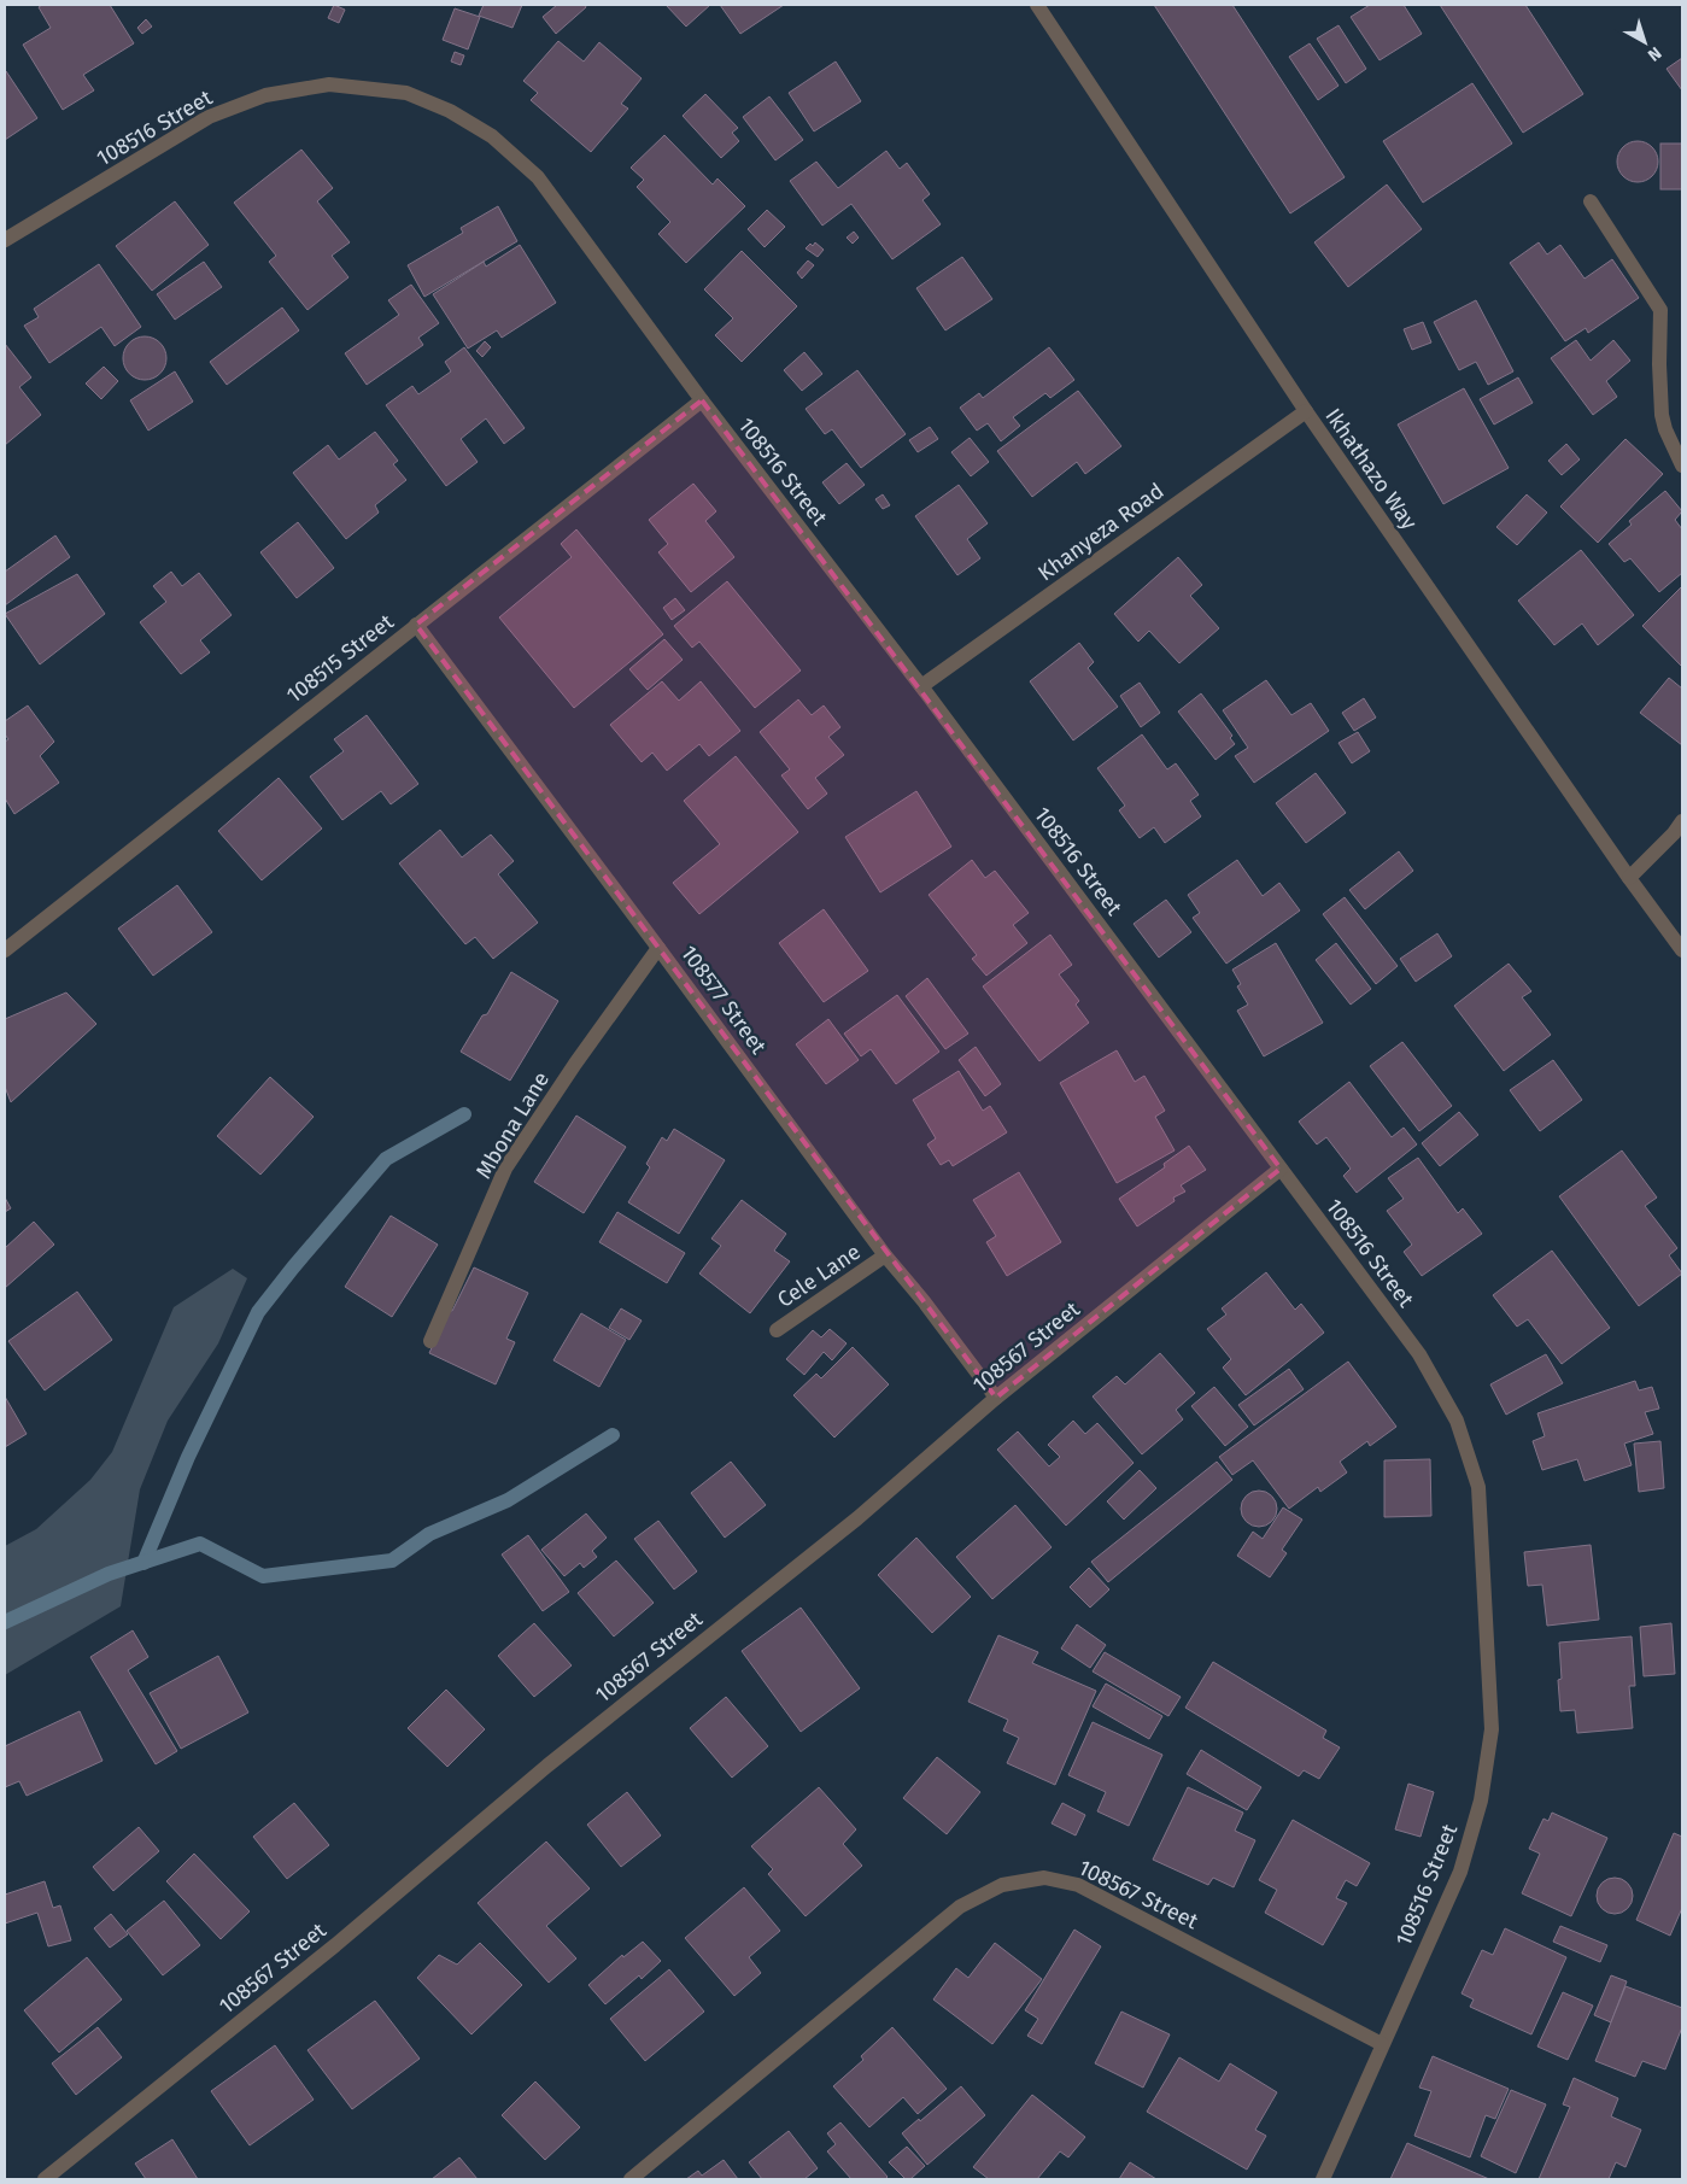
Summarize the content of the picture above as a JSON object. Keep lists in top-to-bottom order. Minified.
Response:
{"streets":{"street":["108516 Street","Ikhathazo Way","Khanyeza Road","108515 Street","108577 Street","Mbona Lane","Cele Lane","108567 Street"]},"crossings":[["108516 Street","Khanyeza Road"],["108516 Street","108515 Street"],["108516 Street","108567 Street"],["Ikhathazo Way","Khanyeza Road"],["108515 Street","108577 Street"],["108577 Street","Mbona Lane"],["108577 Street","Cele Lane"],["108577 Street","108567 Street"]],"north":"bottom right"}
